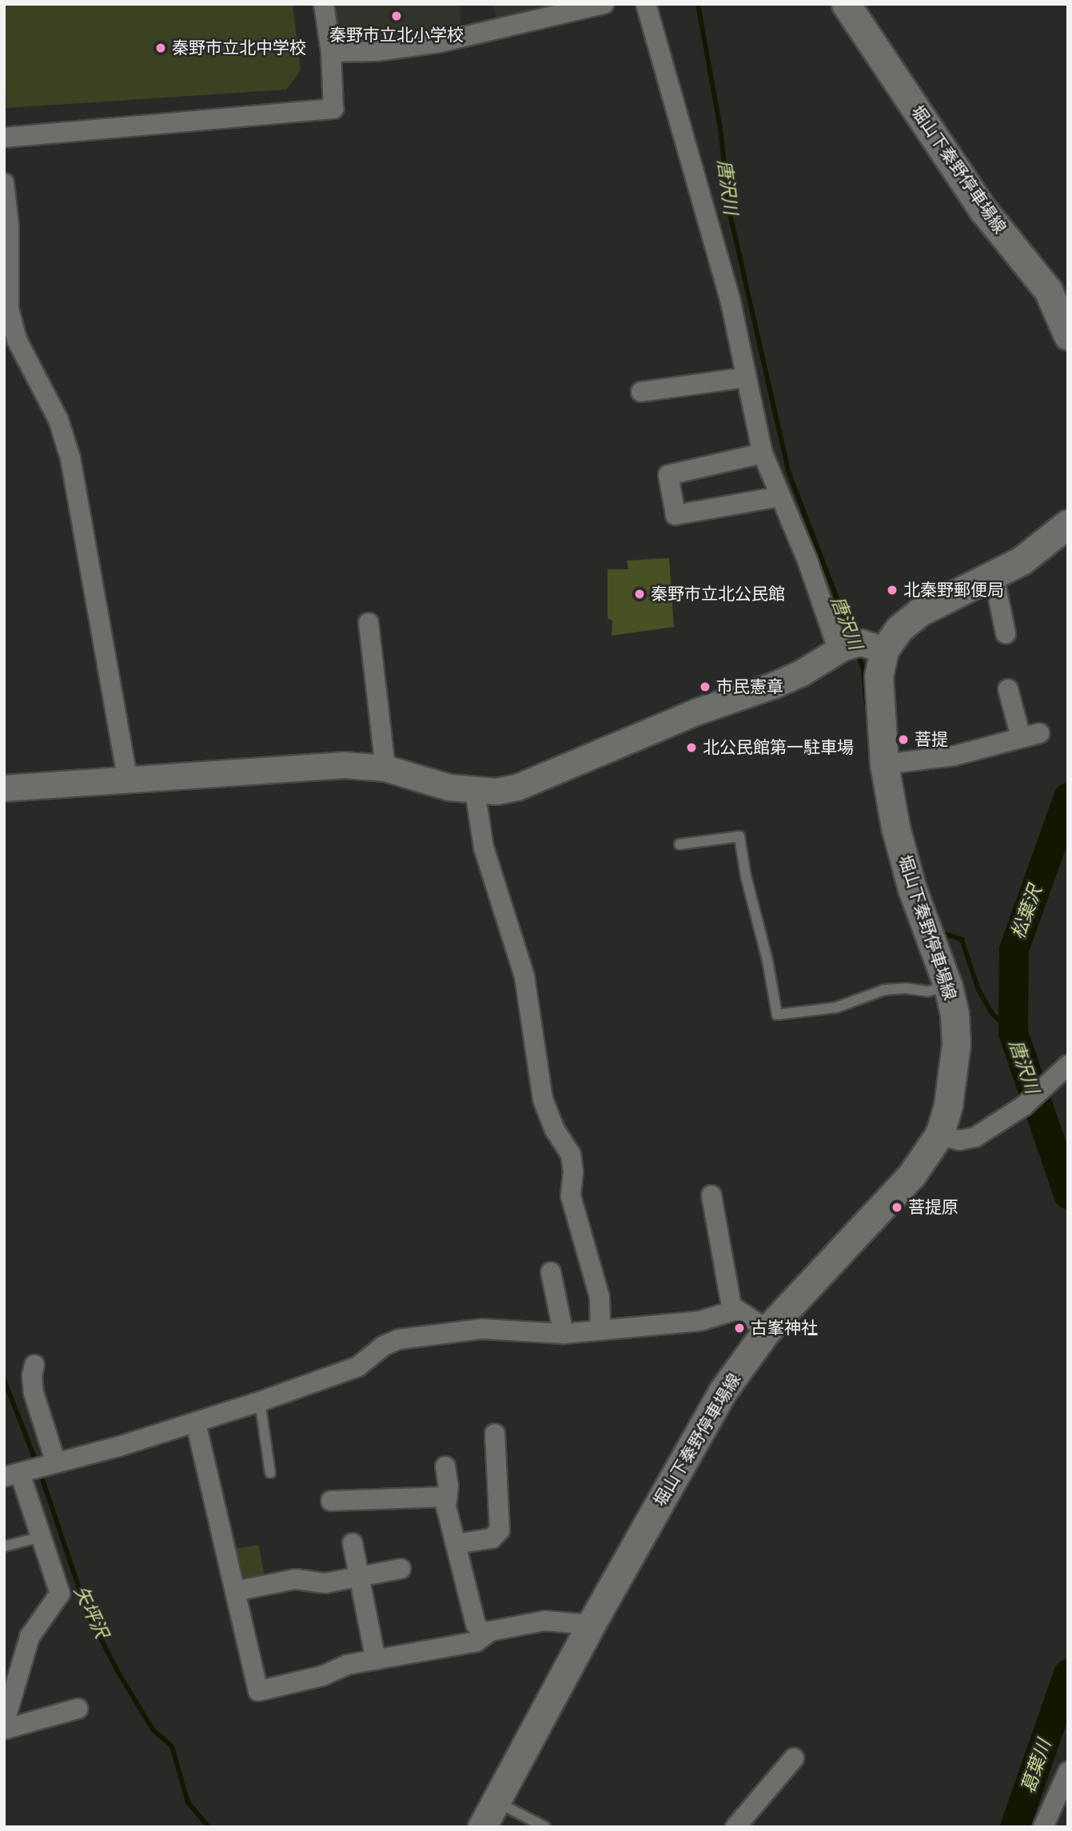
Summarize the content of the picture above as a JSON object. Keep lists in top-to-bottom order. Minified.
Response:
{"streets":{"main road":["堀山下秦野停車場線"]},"water":["唐沢川","松葉沢","矢坪沢","葛葉川"],"places":["秦野市立北小学校","秦野市立北中学校","北秦野郵便局","秦野市立北公民館","市民憲章","菩提","北公民館第一駐車場","菩提原","古峯神社"]}
